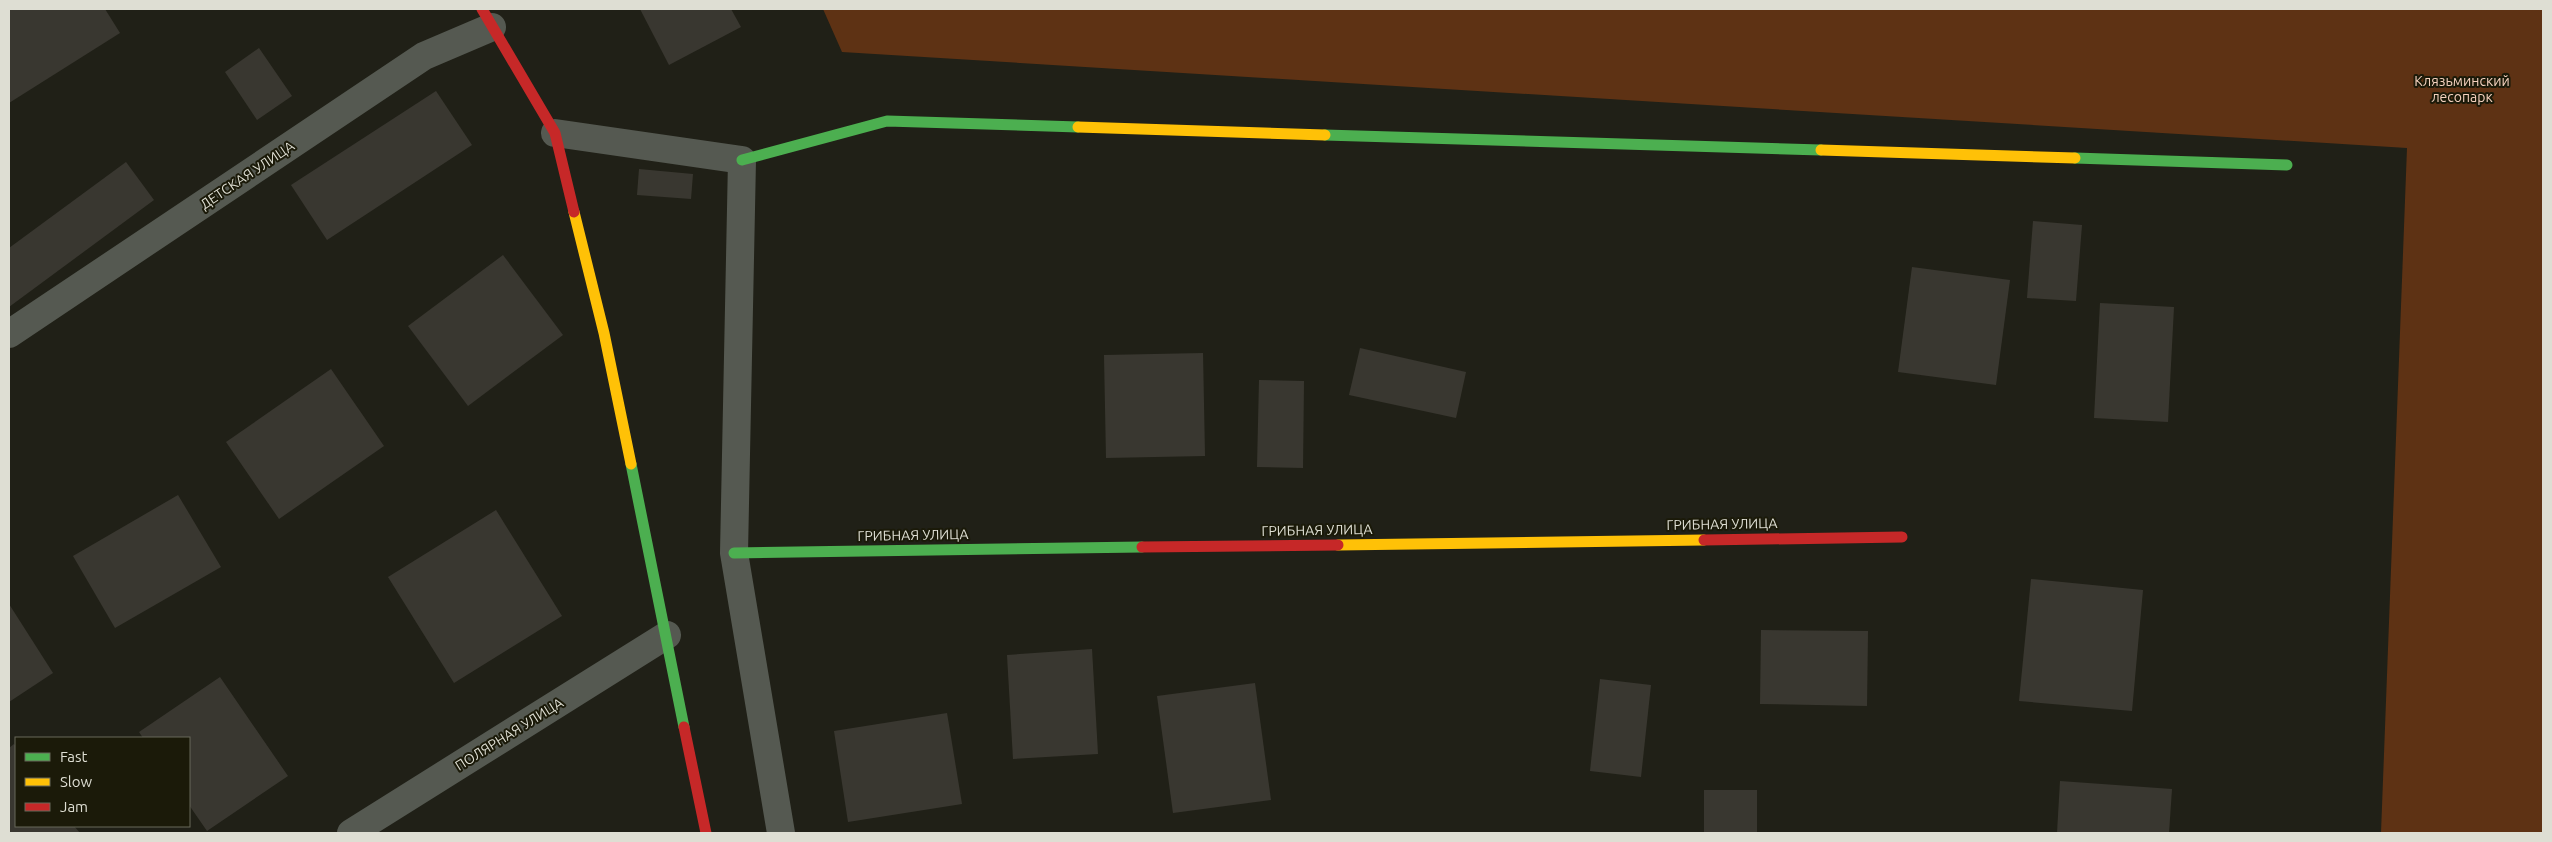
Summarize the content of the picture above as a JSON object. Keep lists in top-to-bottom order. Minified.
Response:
{"streets":{"street":["ДЕТСКАЯ УЛИЦА","ГРИБНАЯ УЛИЦА","ПОЛЯРНАЯ УЛИЦА"]},"parks":["Клязьминский лесопарк"],"legend":["Fast","Slow","Jam"]}
